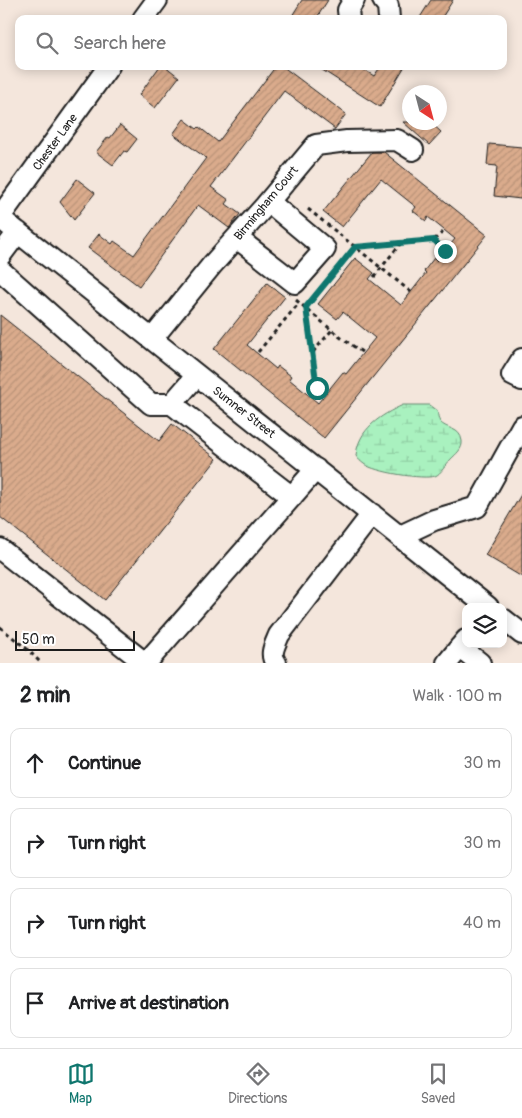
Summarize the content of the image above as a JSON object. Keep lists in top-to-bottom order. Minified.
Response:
{"streets":{"street":["Chester Lane","Birmingham Court","Sumner Street"]},"crossings":[["Chester Lane","Sumner Street"],["Birmingham Court","Sumner Street"]],"scale_bar":"50 m","north":"bottom right","page":{"search":"Search here","scale":"50 m","heading":["2 min","Walk · 100 m"],"list":[["Continue","30 m"],["Turn right","30 m"],["Turn right","40 m"],"Arrive at destination"],"nav":["Map","Directions","Saved"]}}
